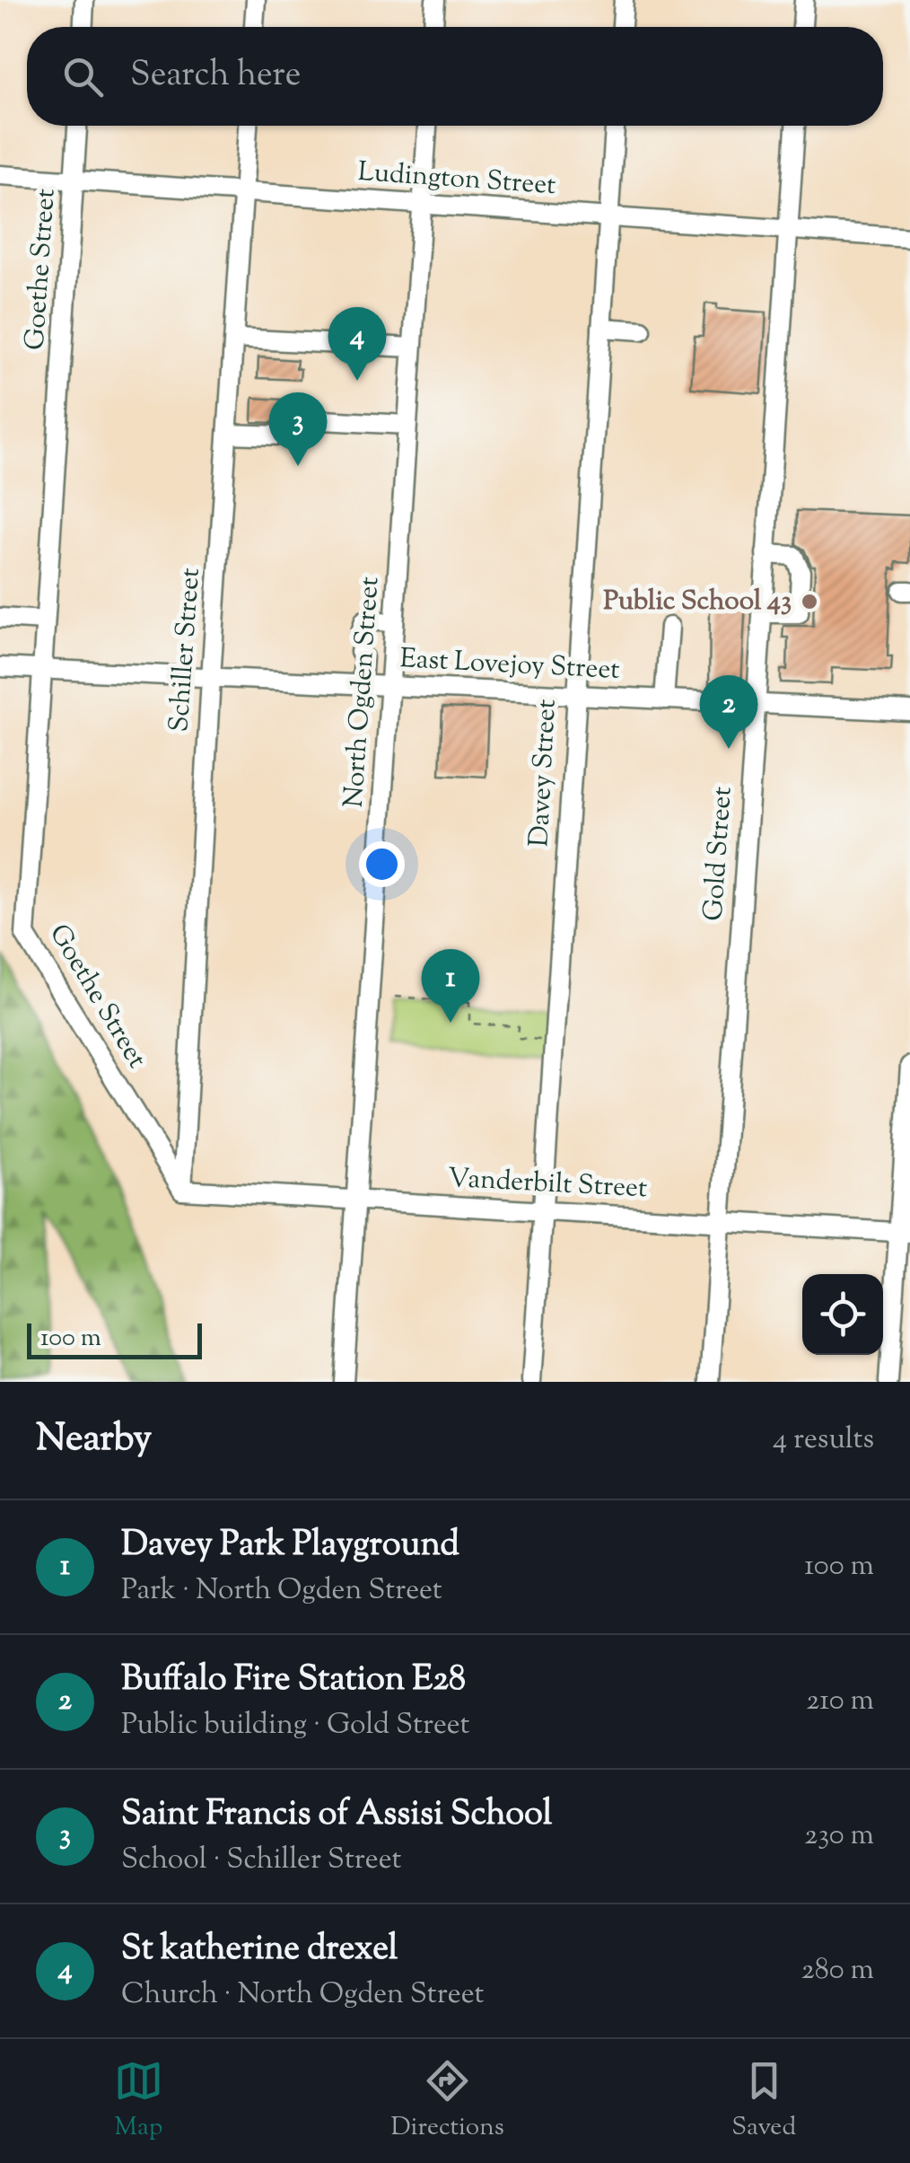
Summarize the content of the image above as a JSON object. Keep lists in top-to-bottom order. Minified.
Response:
{"streets":{"street":["Ludington Street","Goethe Street","Schiller Street","East Lovejoy Street","North Ogden Street","Davey Street","Gold Street","Vanderbilt Street"]},"crossings":[["Ludington Street","Goethe Street"],["Ludington Street","Schiller Street"],["Ludington Street","North Ogden Street"],["Ludington Street","Davey Street"],["Ludington Street","Gold Street"],["Goethe Street","Schiller Street"],["Goethe Street","East Lovejoy Street"],["Goethe Street","Vanderbilt Street"],["Schiller Street","East Lovejoy Street"],["Schiller Street","Vanderbilt Street"],["East Lovejoy Street","North Ogden Street"],["East Lovejoy Street","Davey Street"],["East Lovejoy Street","Gold Street"],["North Ogden Street","Vanderbilt Street"],["Davey Street","Vanderbilt Street"],["Gold Street","Vanderbilt Street"]],"places":["Public School 43"],"scale_bar":"100 m","page":{"search":"Search here","pins":["4","3","2","1"],"scale":"100 m","heading":["Nearby","4 results"],"list":[{"mark":"1","name":"Davey Park Playground","note":"Park · North Ogden Street","value":"100 m"},{"mark":"2","name":"Buffalo Fire Station E28","note":"Public building · Gold Street","value":"210 m"},{"mark":"3","name":"Saint Francis of Assisi School","note":"School · Schiller Street","value":"230 m"},{"mark":"4","name":"St katherine drexel","note":"Church · North Ogden Street","value":"280 m"}],"nav":["Map","Directions","Saved"]}}
